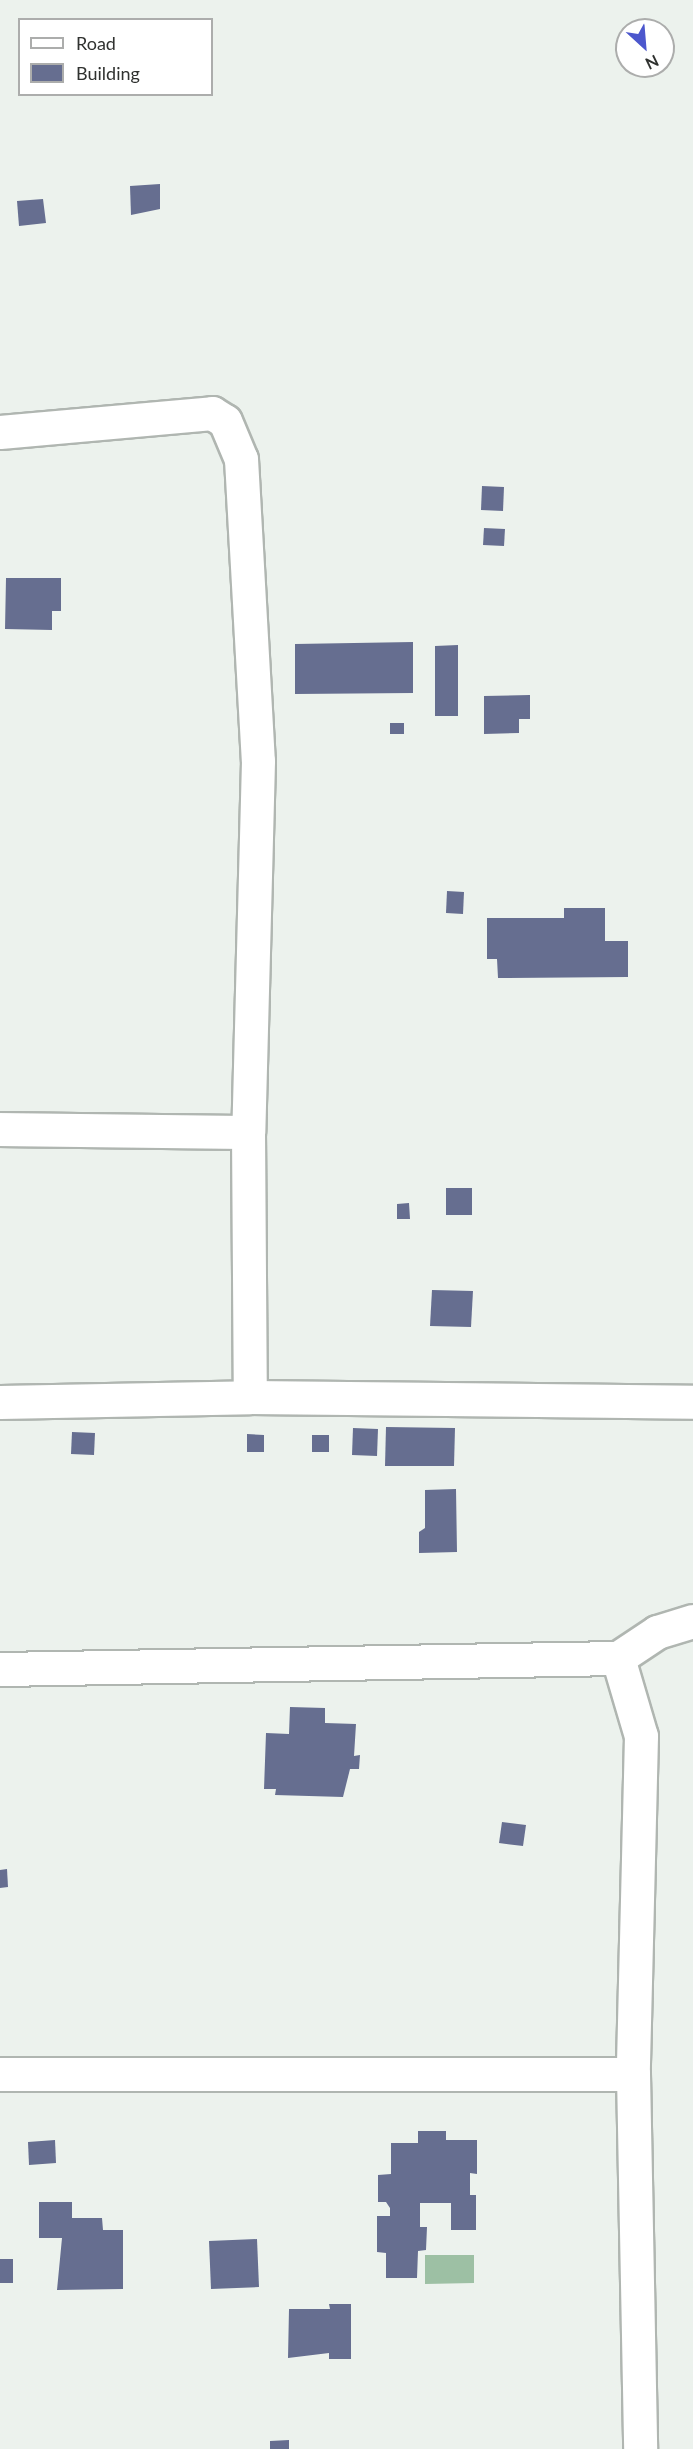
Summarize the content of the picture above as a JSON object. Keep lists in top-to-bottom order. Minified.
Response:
{"legend":["Road","Building"],"north":"bottom right"}
